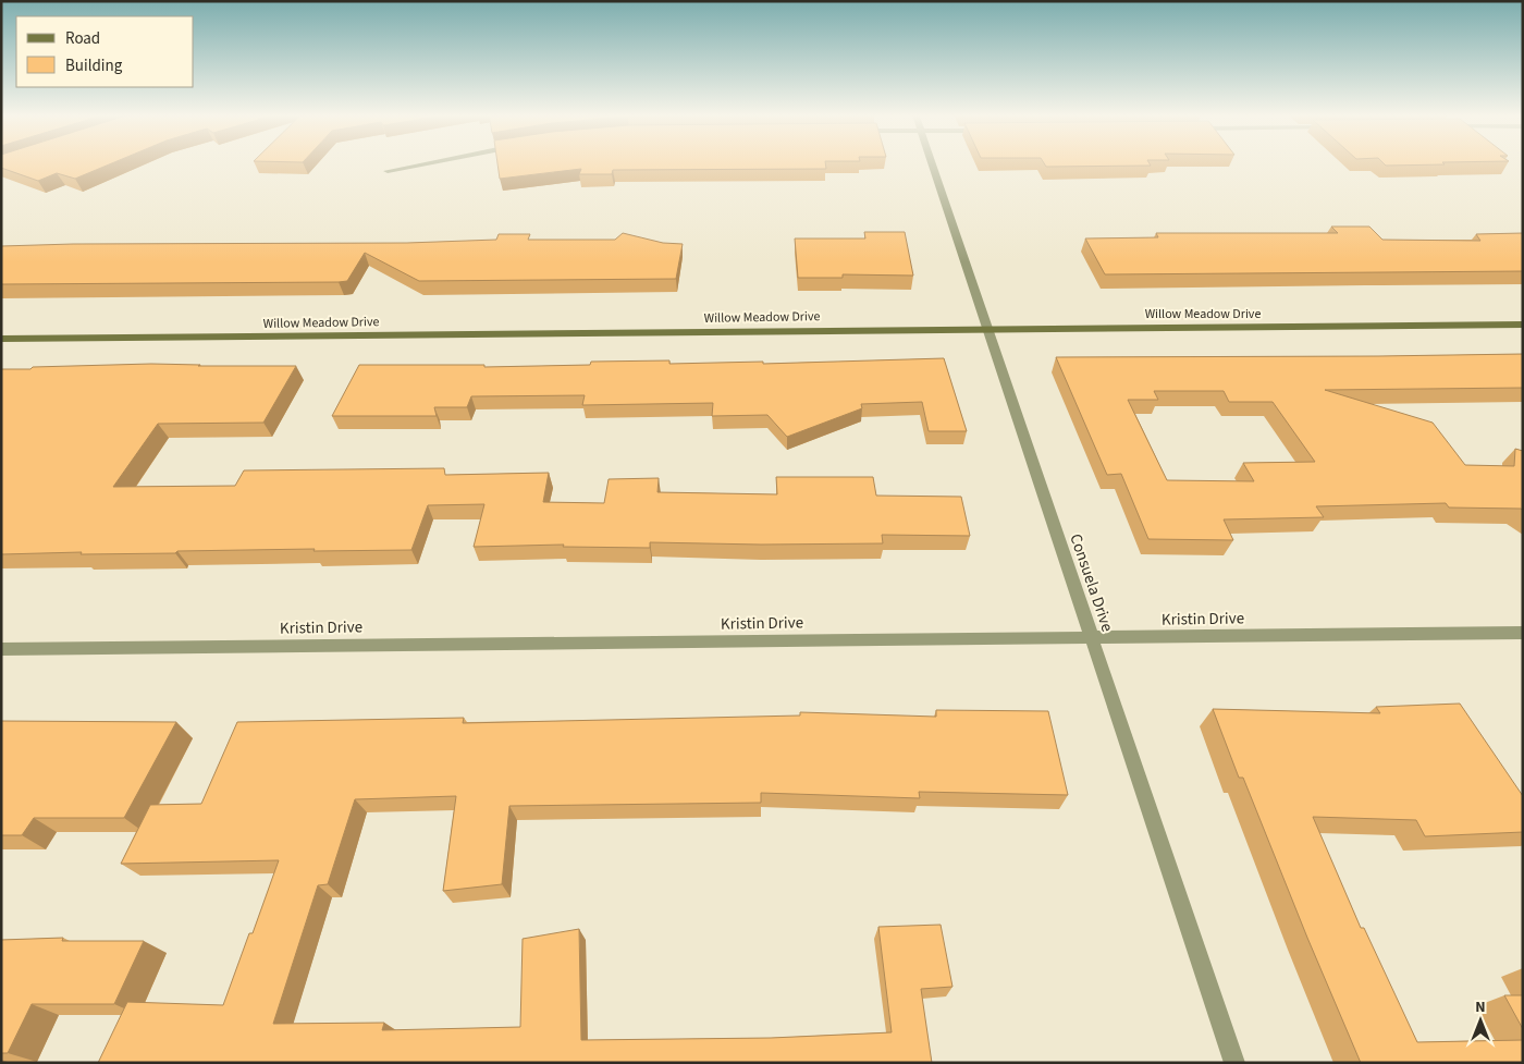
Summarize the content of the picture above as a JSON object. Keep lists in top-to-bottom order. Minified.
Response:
{"streets":{"street":["Willow Meadow Drive","Consuela Drive","Kristin Drive"]},"crossings":[["Willow Meadow Drive","Consuela Drive"],["Consuela Drive","Kristin Drive"]],"legend":["Road","Building"],"north":"top"}
